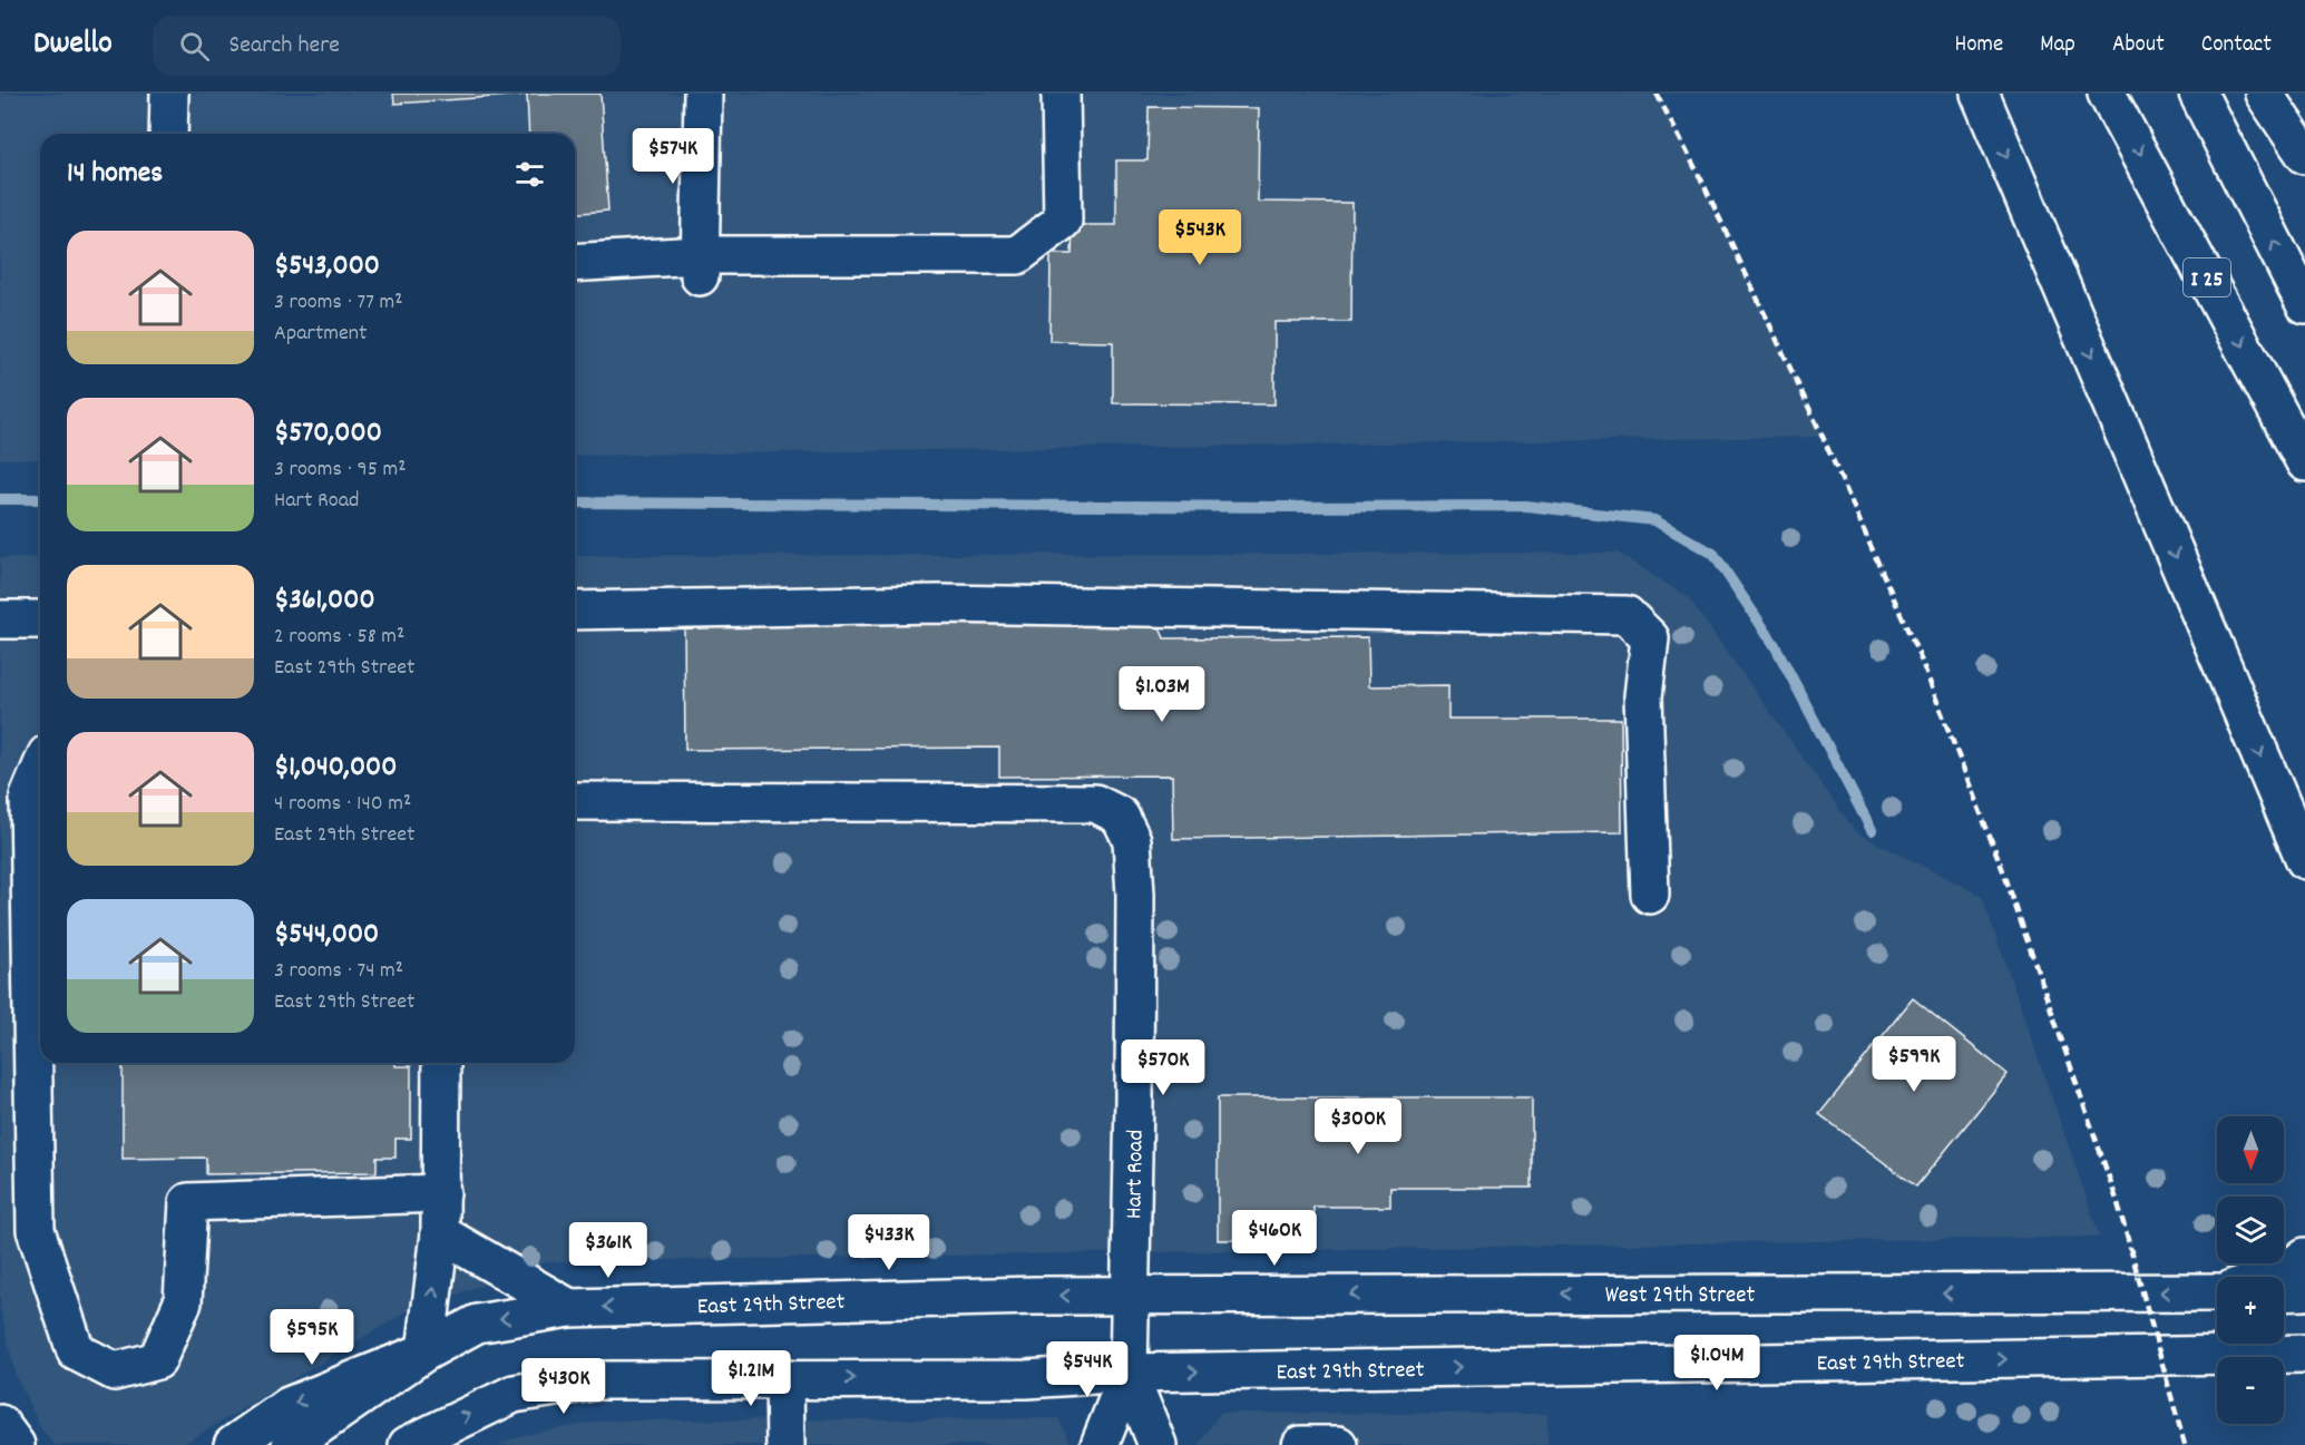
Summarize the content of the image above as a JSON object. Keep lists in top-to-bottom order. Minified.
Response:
{"streets":{"main road":["I 25","Hart Road","West 29th Street","East 29th Street"]},"crossings":[["Hart Road","West 29th Street"],["Hart Road","East 29th Street"],["West 29th Street","East 29th Street"]],"one_way":["West 29th Street"],"north":"bottom","page":{"header":"Dwello","search":"Search here","nav":["Home","Map","About","Contact"],"price":["$574K","$543K","$1.03M","$599K","$570K","$300K","$460K","$433K","$361K","$595K","$1.04M","$544K","$1.21M","$430K"],"heading":"14 homes","list":[{"name":"$543,000","note":"3 rooms · 77 m² · Apartment"},{"name":"$570,000","note":"3 rooms · 95 m² · Hart Road"},{"name":"$361,000","note":"2 rooms · 58 m² · East 29th Street"},{"name":"$1,040,000","note":"4 rooms · 140 m² · East 29th Street"},{"name":"$544,000","note":"3 rooms · 74 m² · East 29th Street"}],"map_buttons":["+","−"]}}
